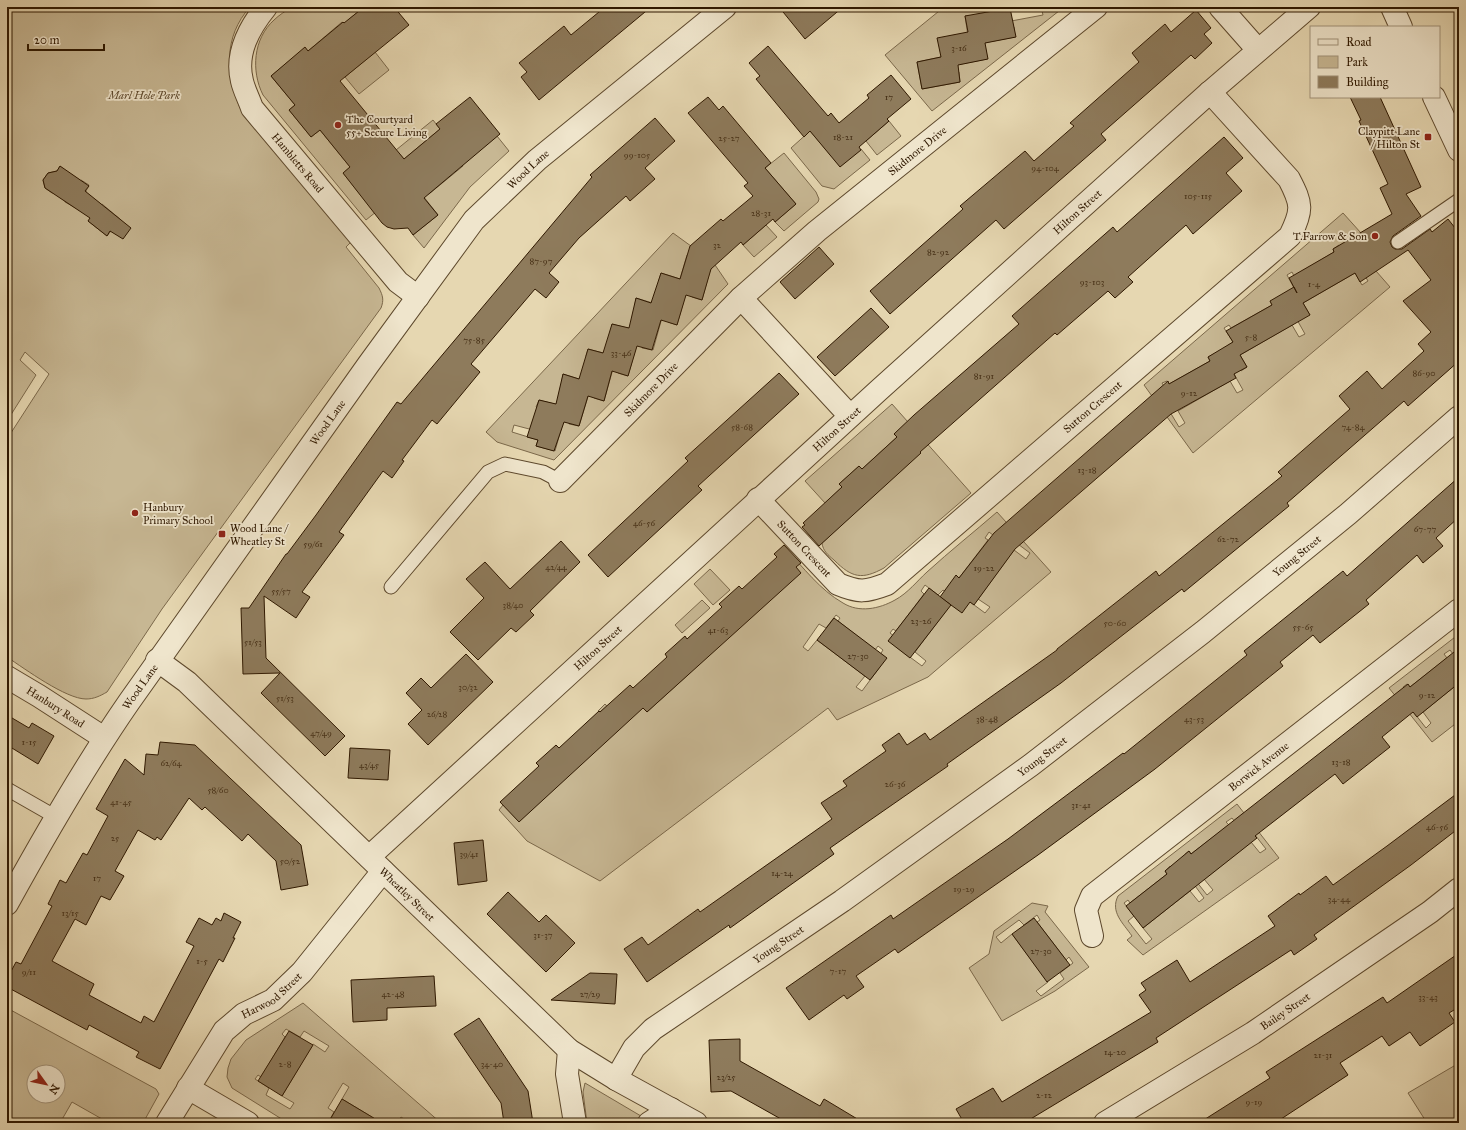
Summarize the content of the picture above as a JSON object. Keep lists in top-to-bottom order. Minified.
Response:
{"streets":{"street":["Skidmore Drive","Hambletts Road","Wood Lane","Hilton Street","Sutton Crescent","Young Street","Hanbury Road","Borwick Avenue","Wheatley Street","Harwood Street","Bailey Street"]},"crossings":[["Hambletts Road","Wood Lane"],["Wood Lane","Hanbury Road"],["Wood Lane","Wheatley Street"],["Hilton Street","Sutton Crescent"],["Hilton Street","Wheatley Street"],["Hilton Street","Harwood Street"],["Young Street","Wheatley Street"],["Wheatley Street","Harwood Street"]],"parks":["Marl Hole Park"],"places":{"other":["The Courtyard 55+ Secure Living","T.Farrow & Son","Hanbury Primary School"],"transit":["Claypitt Lane / Hilton St","Wood Lane / Wheatley St"]},"house_numbers":["3-16","17","18-21","25-27","99-105","94-104","105-115","28-31","32","82-92","87-97","93-103","1-4","5-8","75-85","33-46","86-90","81-91","9-12","58-68","74-84","13-18","46-56","67-77","62-72","59/61","42/44","19-22","55/57","38/40","23-26","50-60","55-65","41-63","51/53","27-30","30/32","9-12","51/53","26/28","38-48","43-53","47/49","1-15","13-18","62/64","43/45","26-36","58/60","41-45","31-41","46-56","25","39/41","50/52","14-24","17","19-29","34-44","13/15","31-37","27-30","1-5","7-17","9/11","42-48","27/29","33-43","14-20","21-31","2-8","34-40","23/25","2-12","9-19"],"legend":["Road","Park","Building"],"scale_bar":"20 m","north":"bottom right"}
